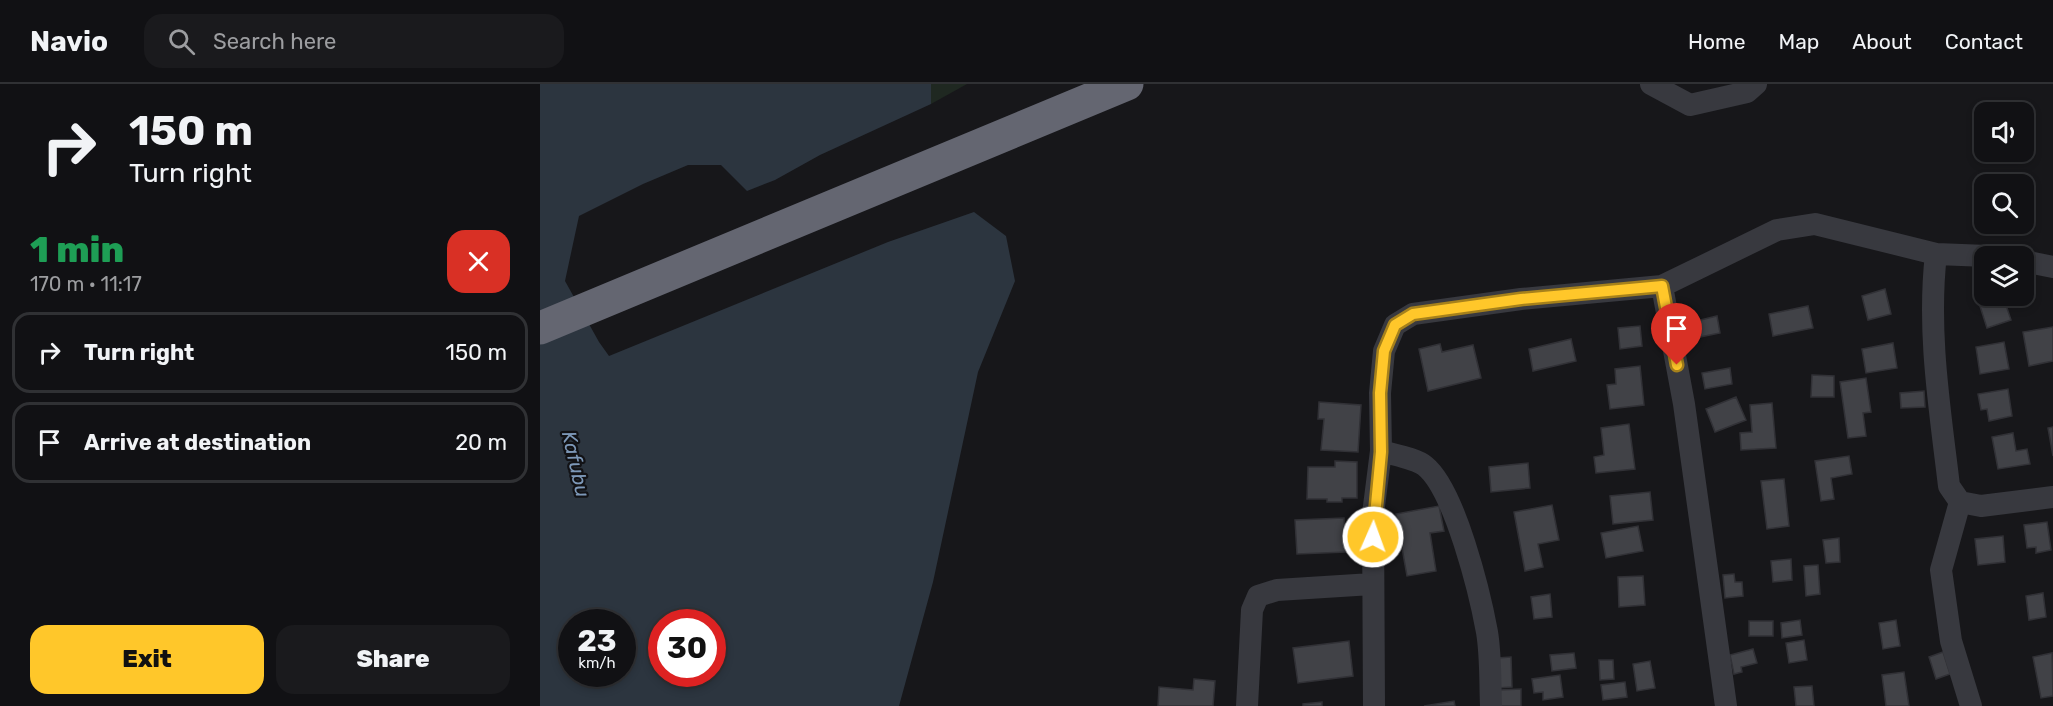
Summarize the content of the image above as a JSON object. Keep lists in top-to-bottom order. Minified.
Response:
{"water":["Kafubu"],"page":{"header":"Navio","search":"Search here","nav":["Home","Map","About","Contact"],"turn":["150 m","Turn right"],"heading":["1 min","170 m · 11:17"],"list":[{"name":"Turn right","value":"150 m"},{"name":"Arrive at destination","value":"20 m"}],"speed":"23 km/h","limit":"30","buttons":["Exit","Share"]}}
